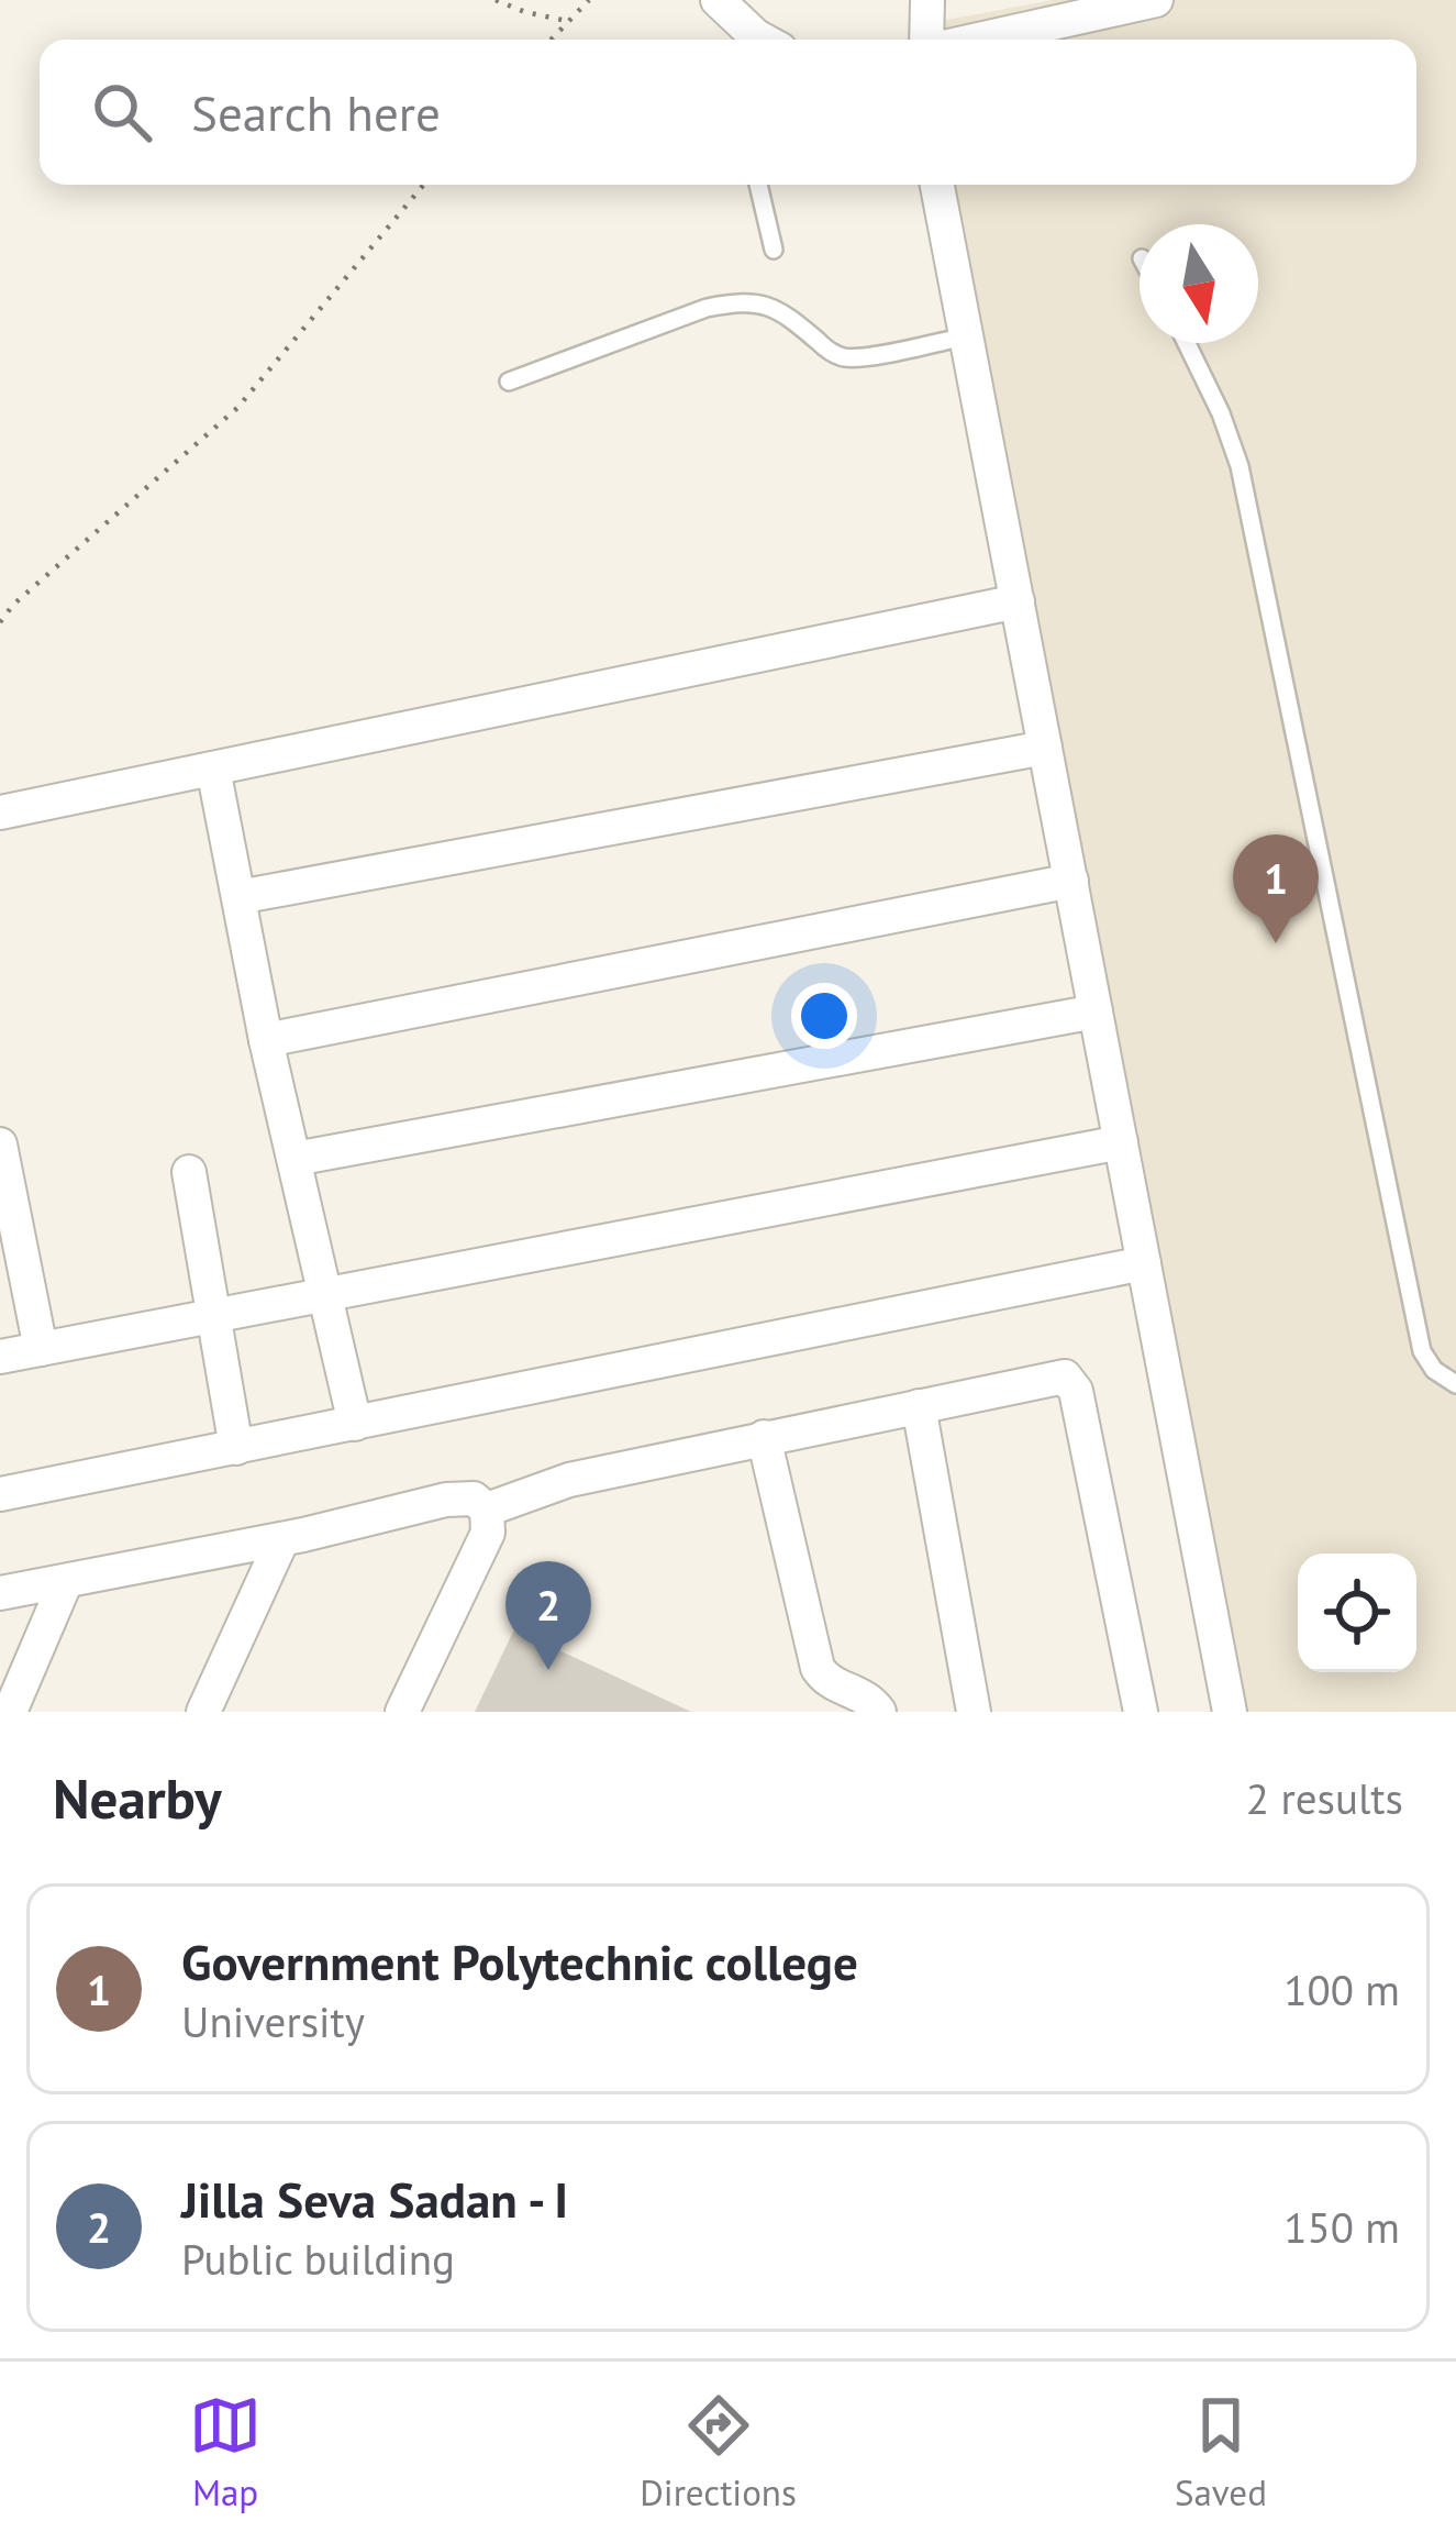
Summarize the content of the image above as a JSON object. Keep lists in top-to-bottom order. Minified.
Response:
{"north":"bottom","page":{"search":"Search here","pins":["1","2"],"heading":["Nearby","2 results"],"list":[{"mark":"1","name":"Government Polytechnic college","note":"University","value":"100 m"},{"mark":"2","name":"Jilla Seva Sadan - I","note":"Public building","value":"150 m"}],"nav":["Map","Directions","Saved"]}}
